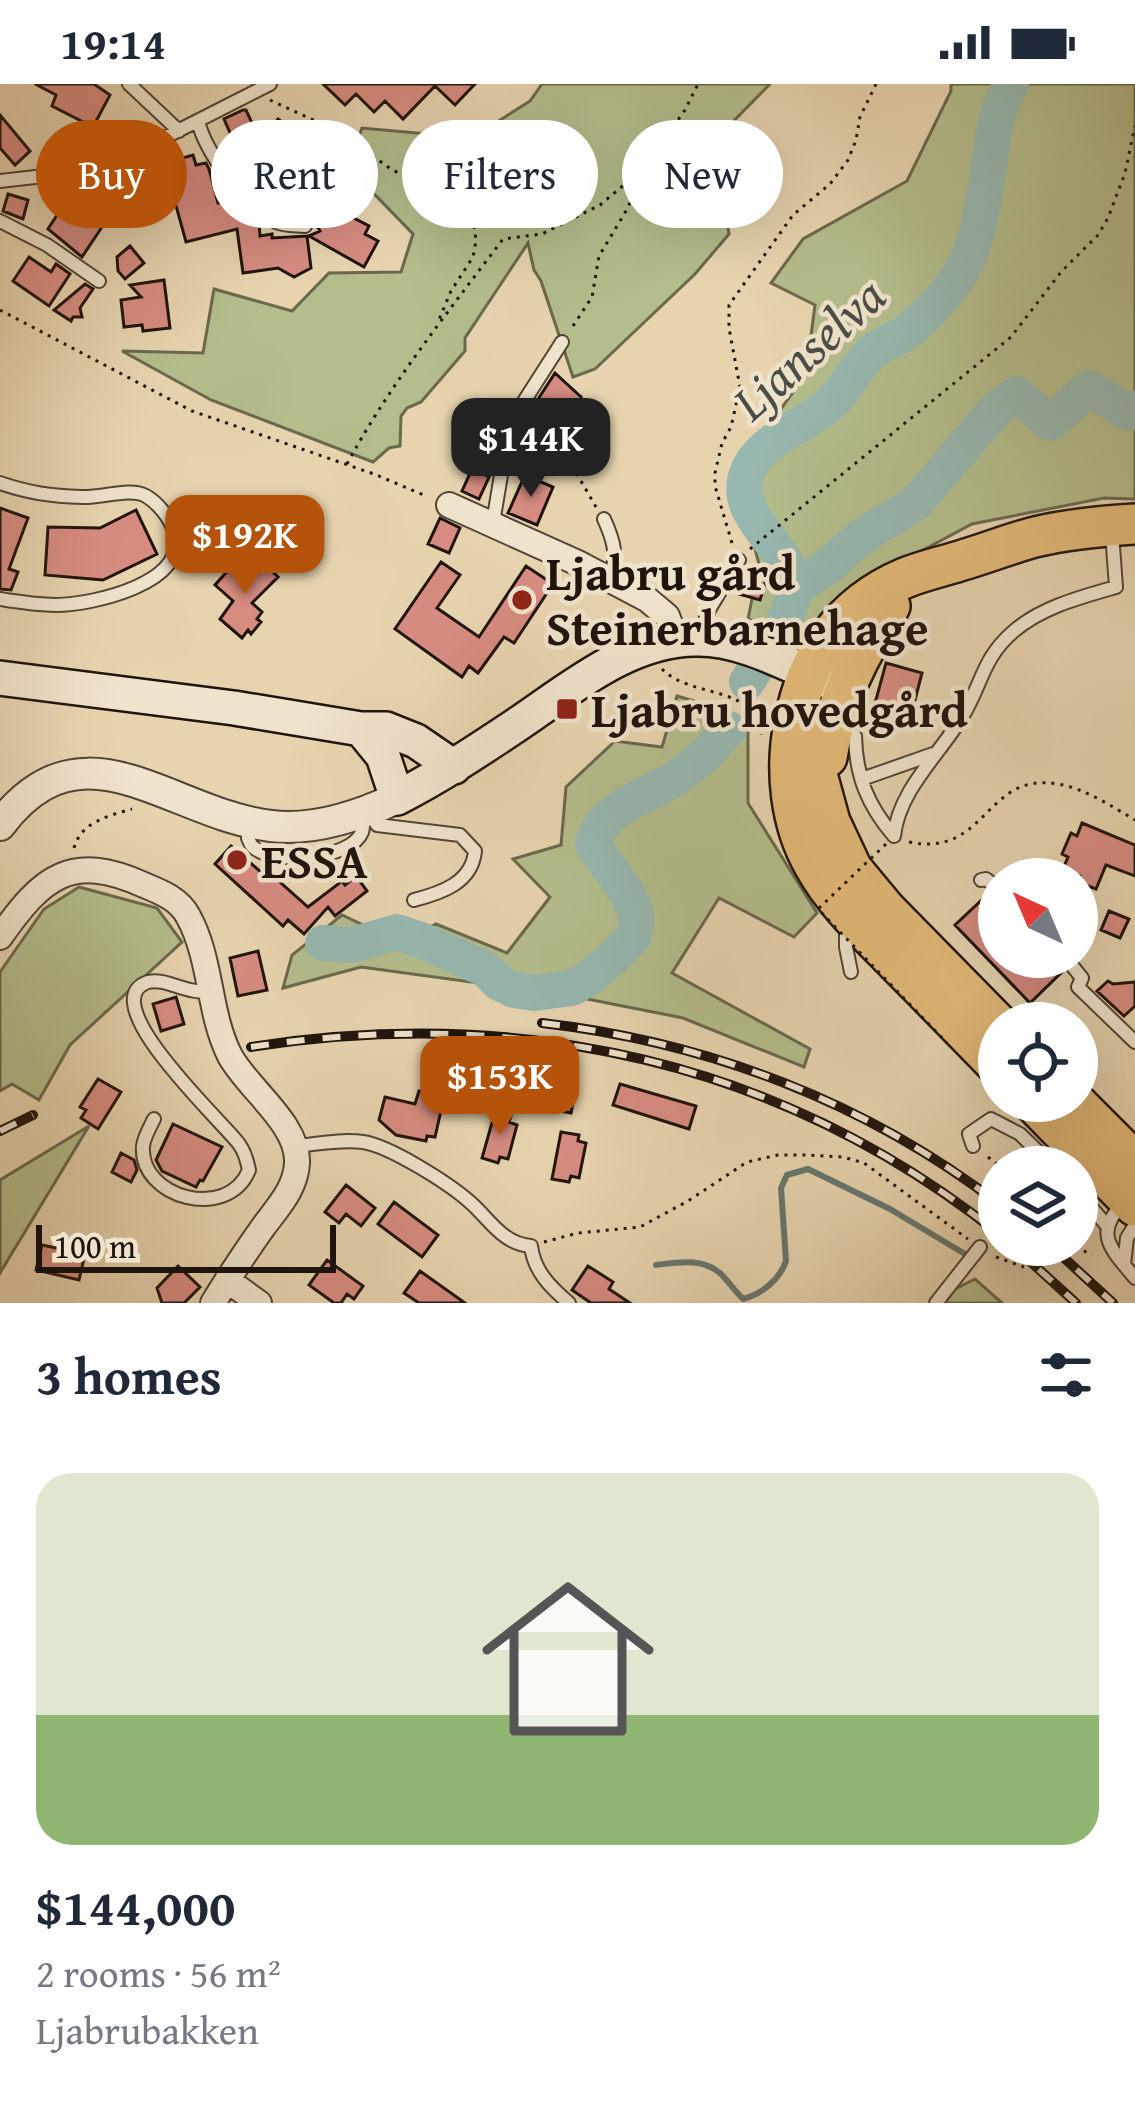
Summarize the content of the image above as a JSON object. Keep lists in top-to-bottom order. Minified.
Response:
{"water":["Ljanselva"],"places":{"other":["Ljabru gård Steinerbarnehage","ESSA"],"transit":["Ljabru hovedgård"]},"scale_bar":"100 m","north":"top left","page":{"status":"19:14","chip":["Buy","Rent","Filters","New"],"price":["$144K","$192K","$153K"],"scale":"100 m","heading":"3 homes","list":[{"name":"$144,000","note":"2 rooms · 56 m² · Ljabrubakken"}]}}
